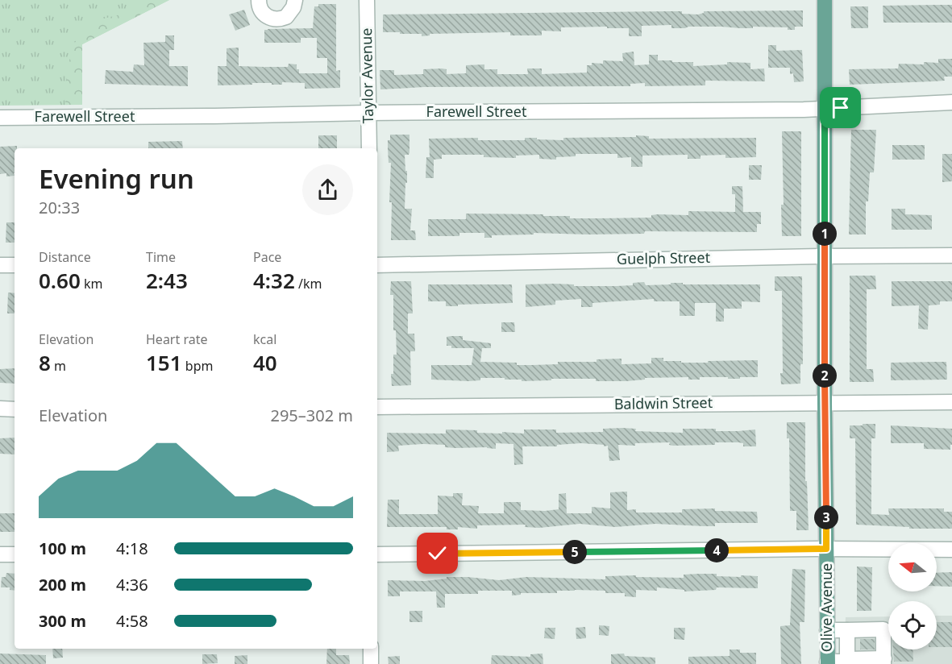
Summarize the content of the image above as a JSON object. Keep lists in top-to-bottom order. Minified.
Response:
{"streets":{"main road":["Olive Avenue"],"street":["Taylor Avenue","Farewell Street","Guelph Street","Baldwin Street"]},"crossings":[["Taylor Avenue","Farewell Street"],["Farewell Street","Olive Avenue"],["Guelph Street","Olive Avenue"],["Baldwin Street","Olive Avenue"]],"north":"left","page":{"heading":["Evening run","20:33"],"pins":["1","2","3","4","5"],"stats":[["Distance","0.60 km"],["Time","2:43"],["Pace","4:32 /km"],["Elevation","8 m"],["Heart rate","151 bpm"],["kcal","40"]],"chart":["Elevation","295–302 m"],"list":[{"name":"100 m","note":"4:18"},{"name":"200 m","note":"4:36"},{"name":"300 m","note":"4:58"}]}}
